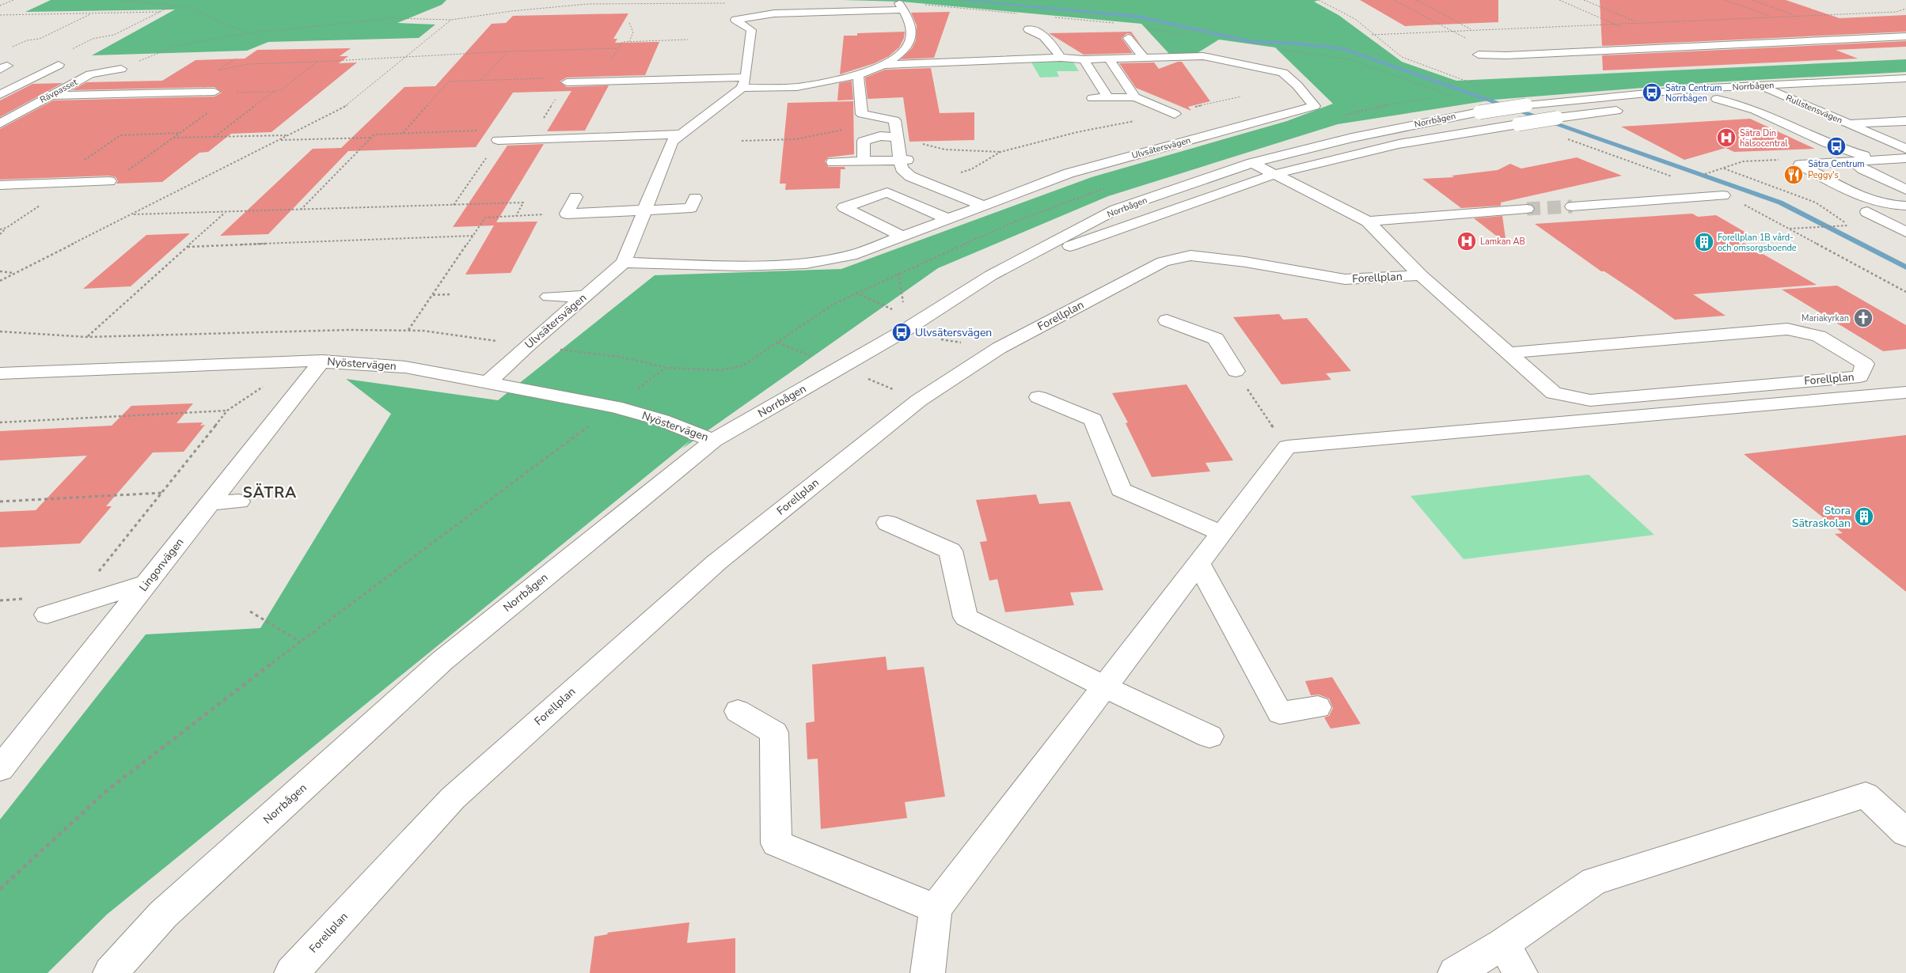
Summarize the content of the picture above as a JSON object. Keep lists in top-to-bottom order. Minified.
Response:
{"streets":{"street":["Norrbågen","Rävpasset","Rullstensvägen","Ulvsätersvägen","Forellplan","Nyöstervägen","Lingonvägen"]},"crossings":[["Norrbågen","Rullstensvägen"],["Norrbågen","Forellplan"],["Norrbågen","Nyöstervägen"],["Ulvsätersvägen","Nyöstervägen"],["Nyöstervägen","Lingonvägen"]],"districts":["SÄTRA"],"places":{"bus stop":["Sätra Centrum Norrbågen","Sätra Centrum","Ulvsätersvägen"],"hospital":["Sätra Din hälsocentral","Lamkan AB"],"restaurant":["Peggy's"],"building":["Forellplan 1B vård- och omsorgsboende","Stora Sätraskolan"],"church":["Mariakyrkan"]}}
